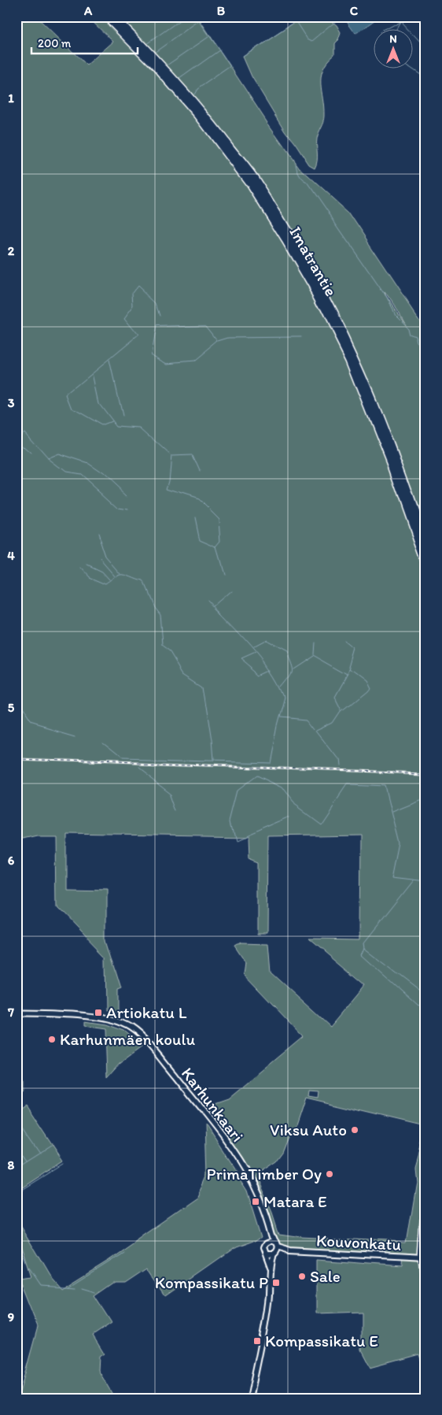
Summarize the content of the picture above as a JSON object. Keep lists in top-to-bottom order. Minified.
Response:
{"streets":{"highway":["Imatrantie"],"street":["Karhunkaari","Kouvonkatu"]},"crossings":[["Karhunkaari","Kouvonkatu"]],"places":{"transit":["Artiokatu L","Matara E","Kompassikatu P","Kompassikatu E"],"other":["Karhunmäen koulu","Viksu Auto","PrimaTimber Oy","Sale"]},"scale_bar":"200 m","north":"top","grid":{"columns":["A","B","C"],"rows":["1","2","3","4","5","6","7","8","9"]}}
